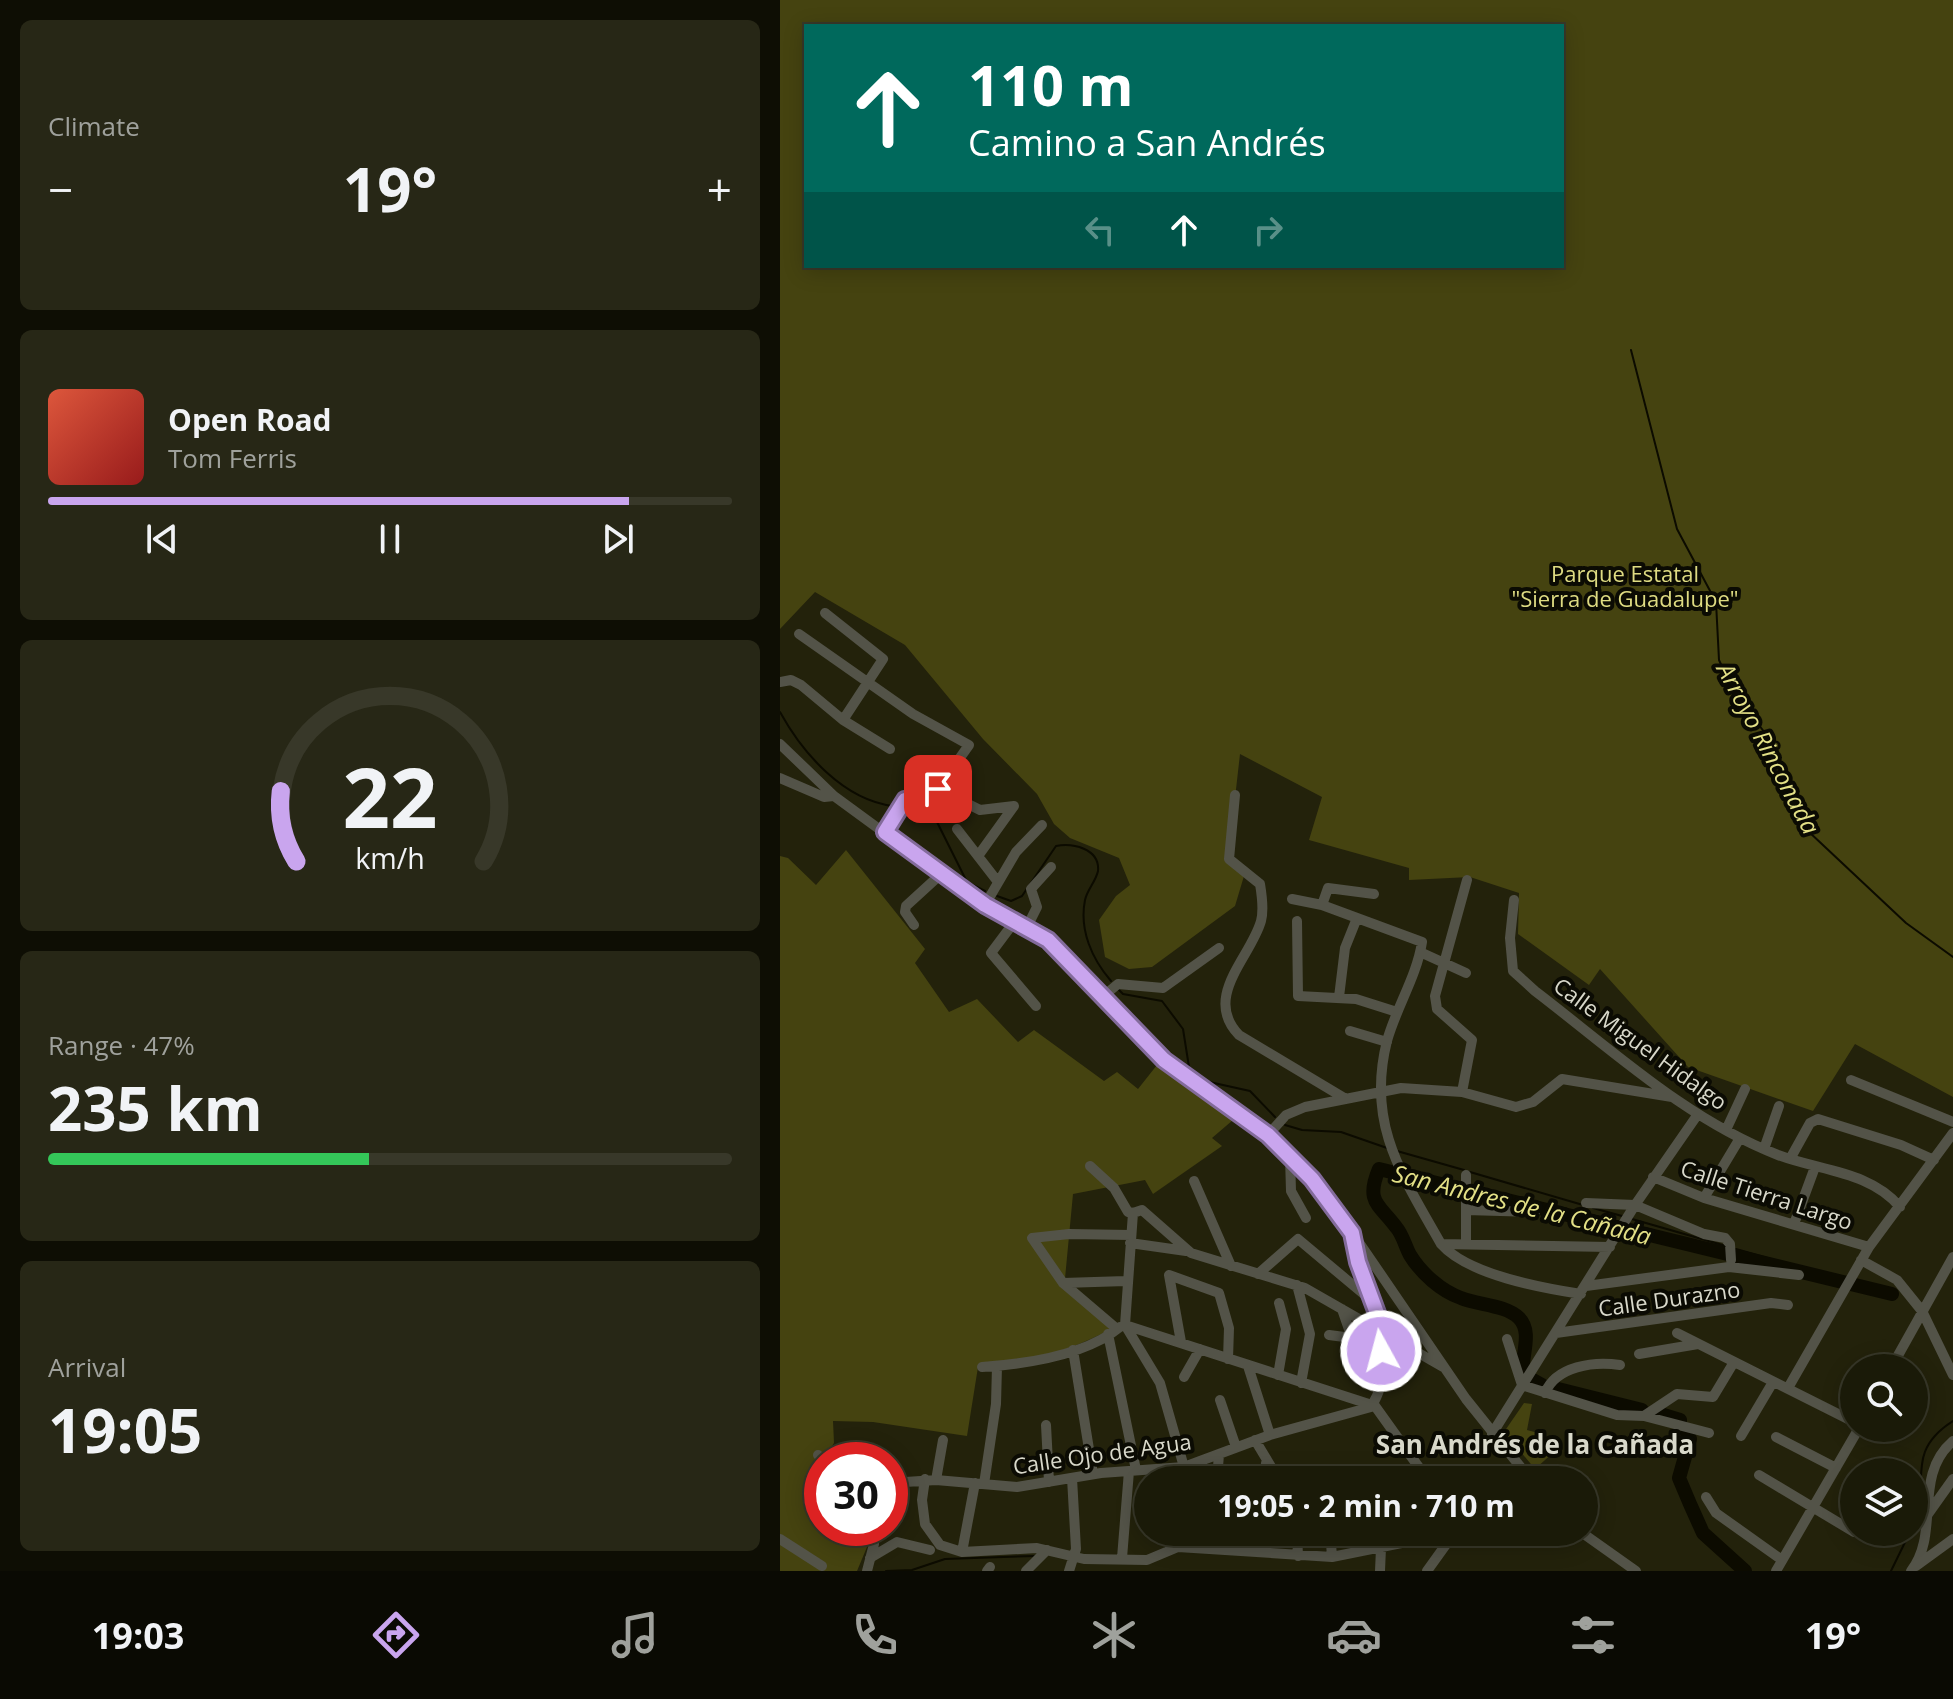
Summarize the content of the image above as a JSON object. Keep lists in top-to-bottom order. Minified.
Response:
{"streets":{"street":["Calle Miguel Hidalgo","Calle Tierra Largo","Calle Durazno","Calle Ojo de Agua"]},"crossings":[["Calle Miguel Hidalgo","Calle Durazno"],["Calle Tierra Largo","Calle Durazno"]],"districts":["San Andrés de la Cañada"],"water":["Arroyo Rinconada","San Andres de la Cañada"],"parks":["Parque Estatal \"Sierra de Guadalupe\""],"page":{"tile":["Climate",["Range · 47%","235 km"],["Arrival","19:05"]],"turn":["110 m","Camino a San Andrés"],"heat":["−","19°","+"],"song":["Open Road","Tom Ferris"],"limit":"30","trip":"19:05 · 2 min · 710 m","tabs":["19:03","19°"],"gauge":["22","km/h"]}}
